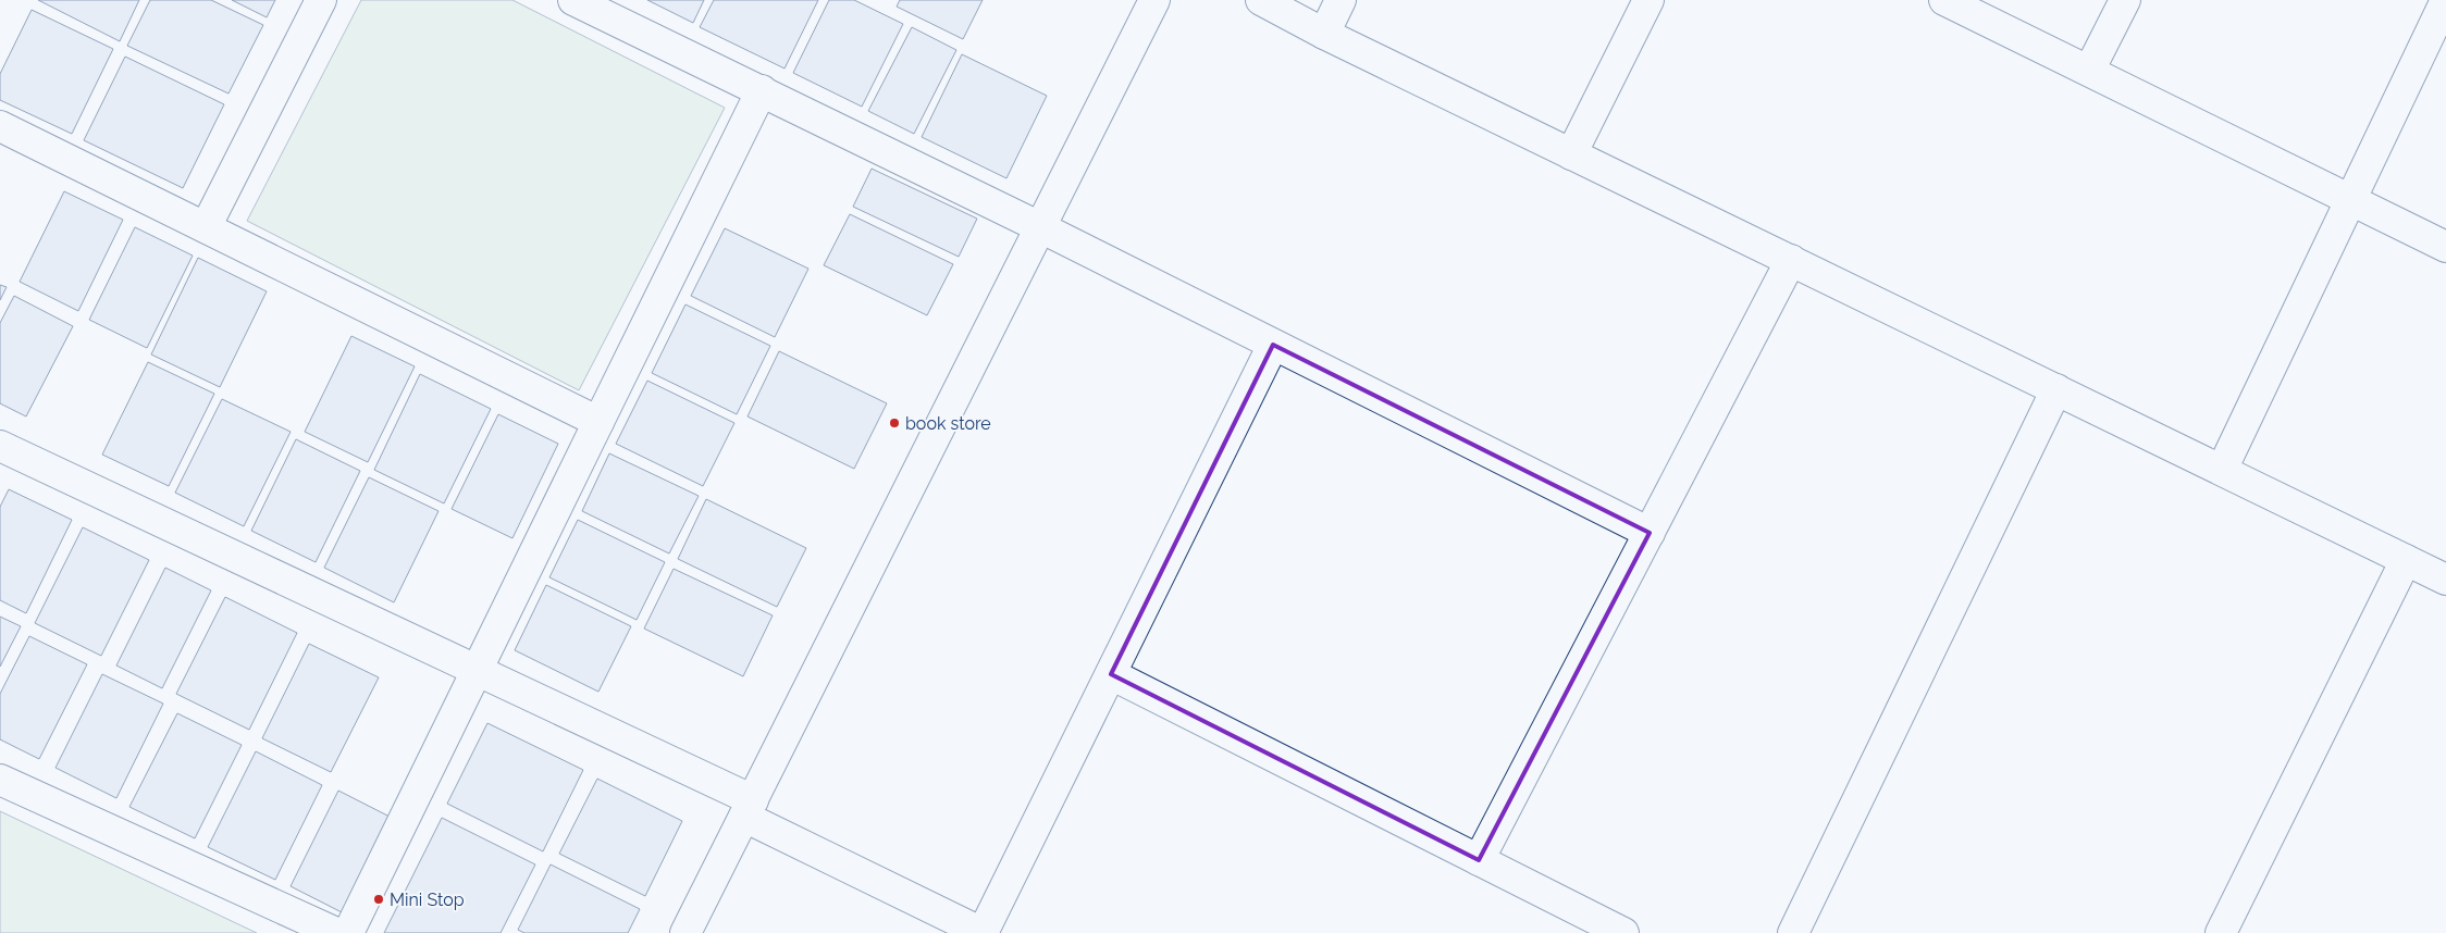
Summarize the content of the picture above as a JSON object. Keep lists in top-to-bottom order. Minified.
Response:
{"places":["book store","Mini Stop"]}
